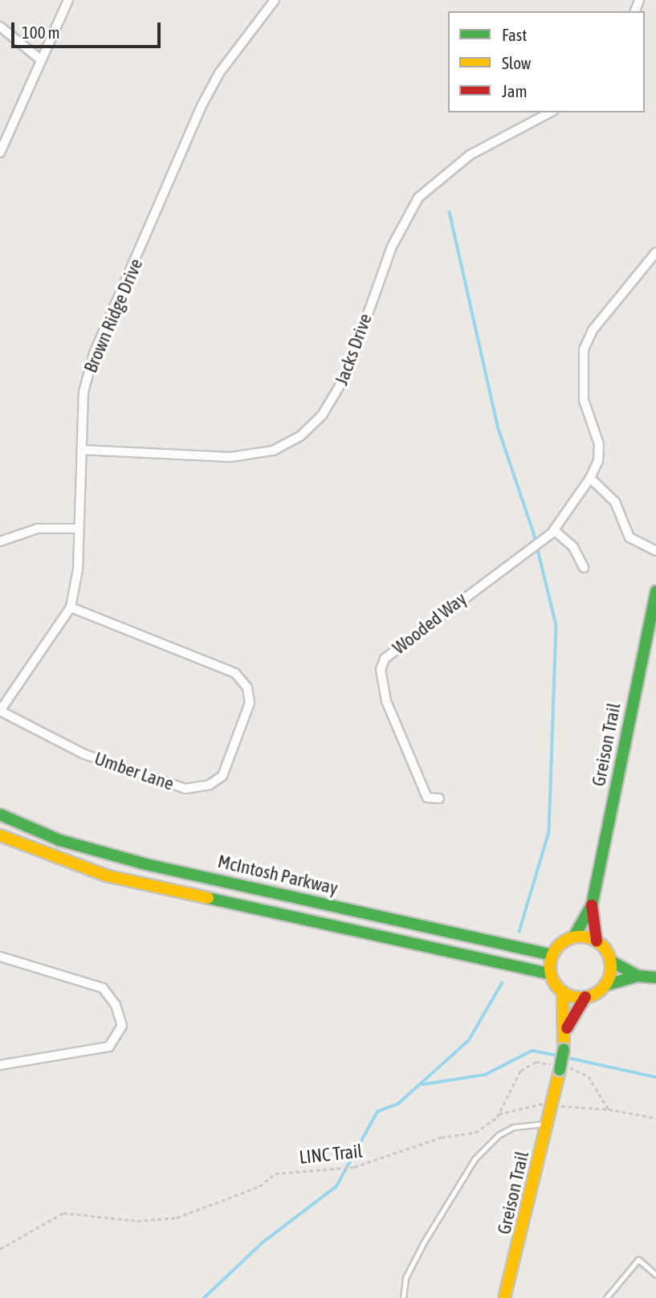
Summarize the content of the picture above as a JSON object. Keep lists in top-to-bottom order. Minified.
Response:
{"streets":{"street":["Brown Ridge Drive","Jacks Drive","Wooded Way","Greison Trail","Umber Lane","McIntosh Parkway"],"path":["LINC Trail"]},"crossings":[["Brown Ridge Drive","Jacks Drive"],["Brown Ridge Drive","Umber Lane"],["Greison Trail","McIntosh Parkway"],["Greison Trail","LINC Trail"]],"legend":["Fast","Slow","Jam"],"scale_bar":"100 m"}
